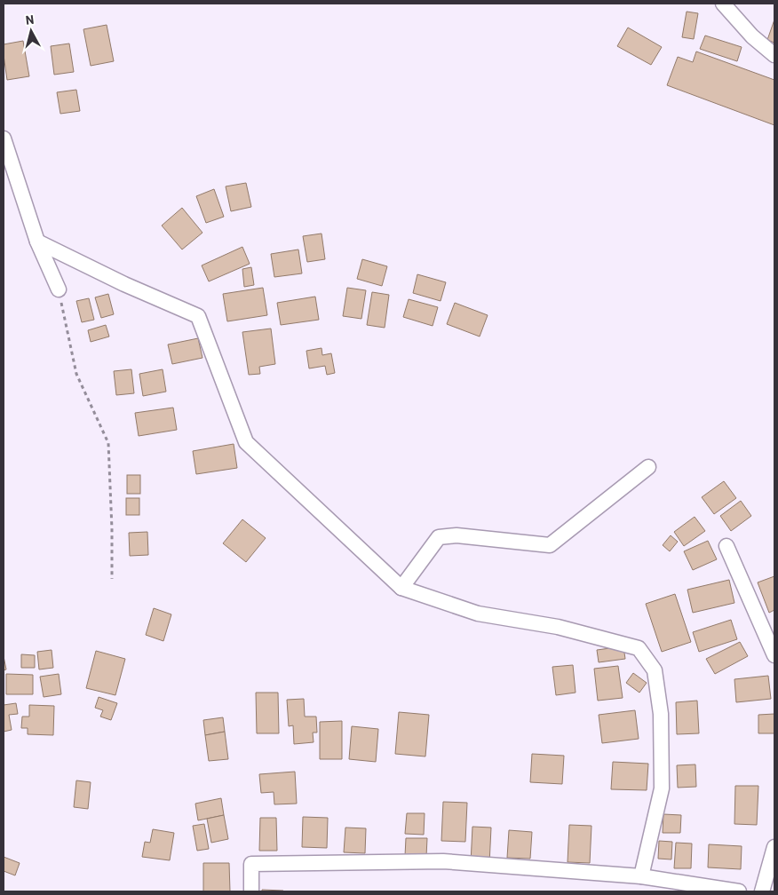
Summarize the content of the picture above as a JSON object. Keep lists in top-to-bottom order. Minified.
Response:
{"north":"top"}
